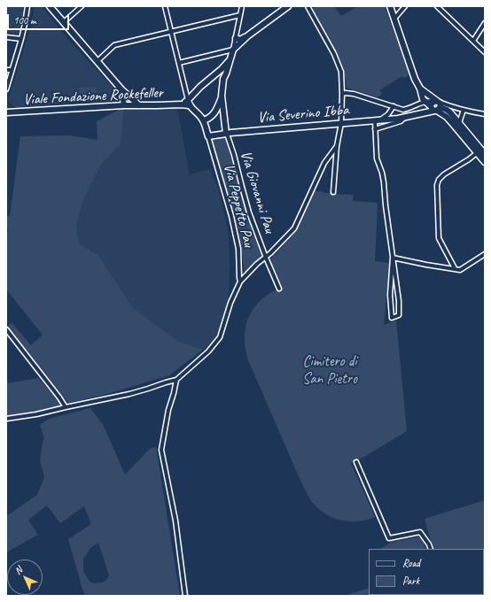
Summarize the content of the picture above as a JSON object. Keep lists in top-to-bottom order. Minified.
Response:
{"streets":{"street":["Viale Fondazione Rockefeller","Via Severino Ibba","Via Giovanni Pau","Via Peppetto Pau"]},"crossings":[["Via Severino Ibba","Via Giovanni Pau"],["Via Severino Ibba","Via Peppetto Pau"]],"parks":["Cimitero di San Pietro"],"legend":["Road","Park"],"scale_bar":"100 m","north":"top left"}
